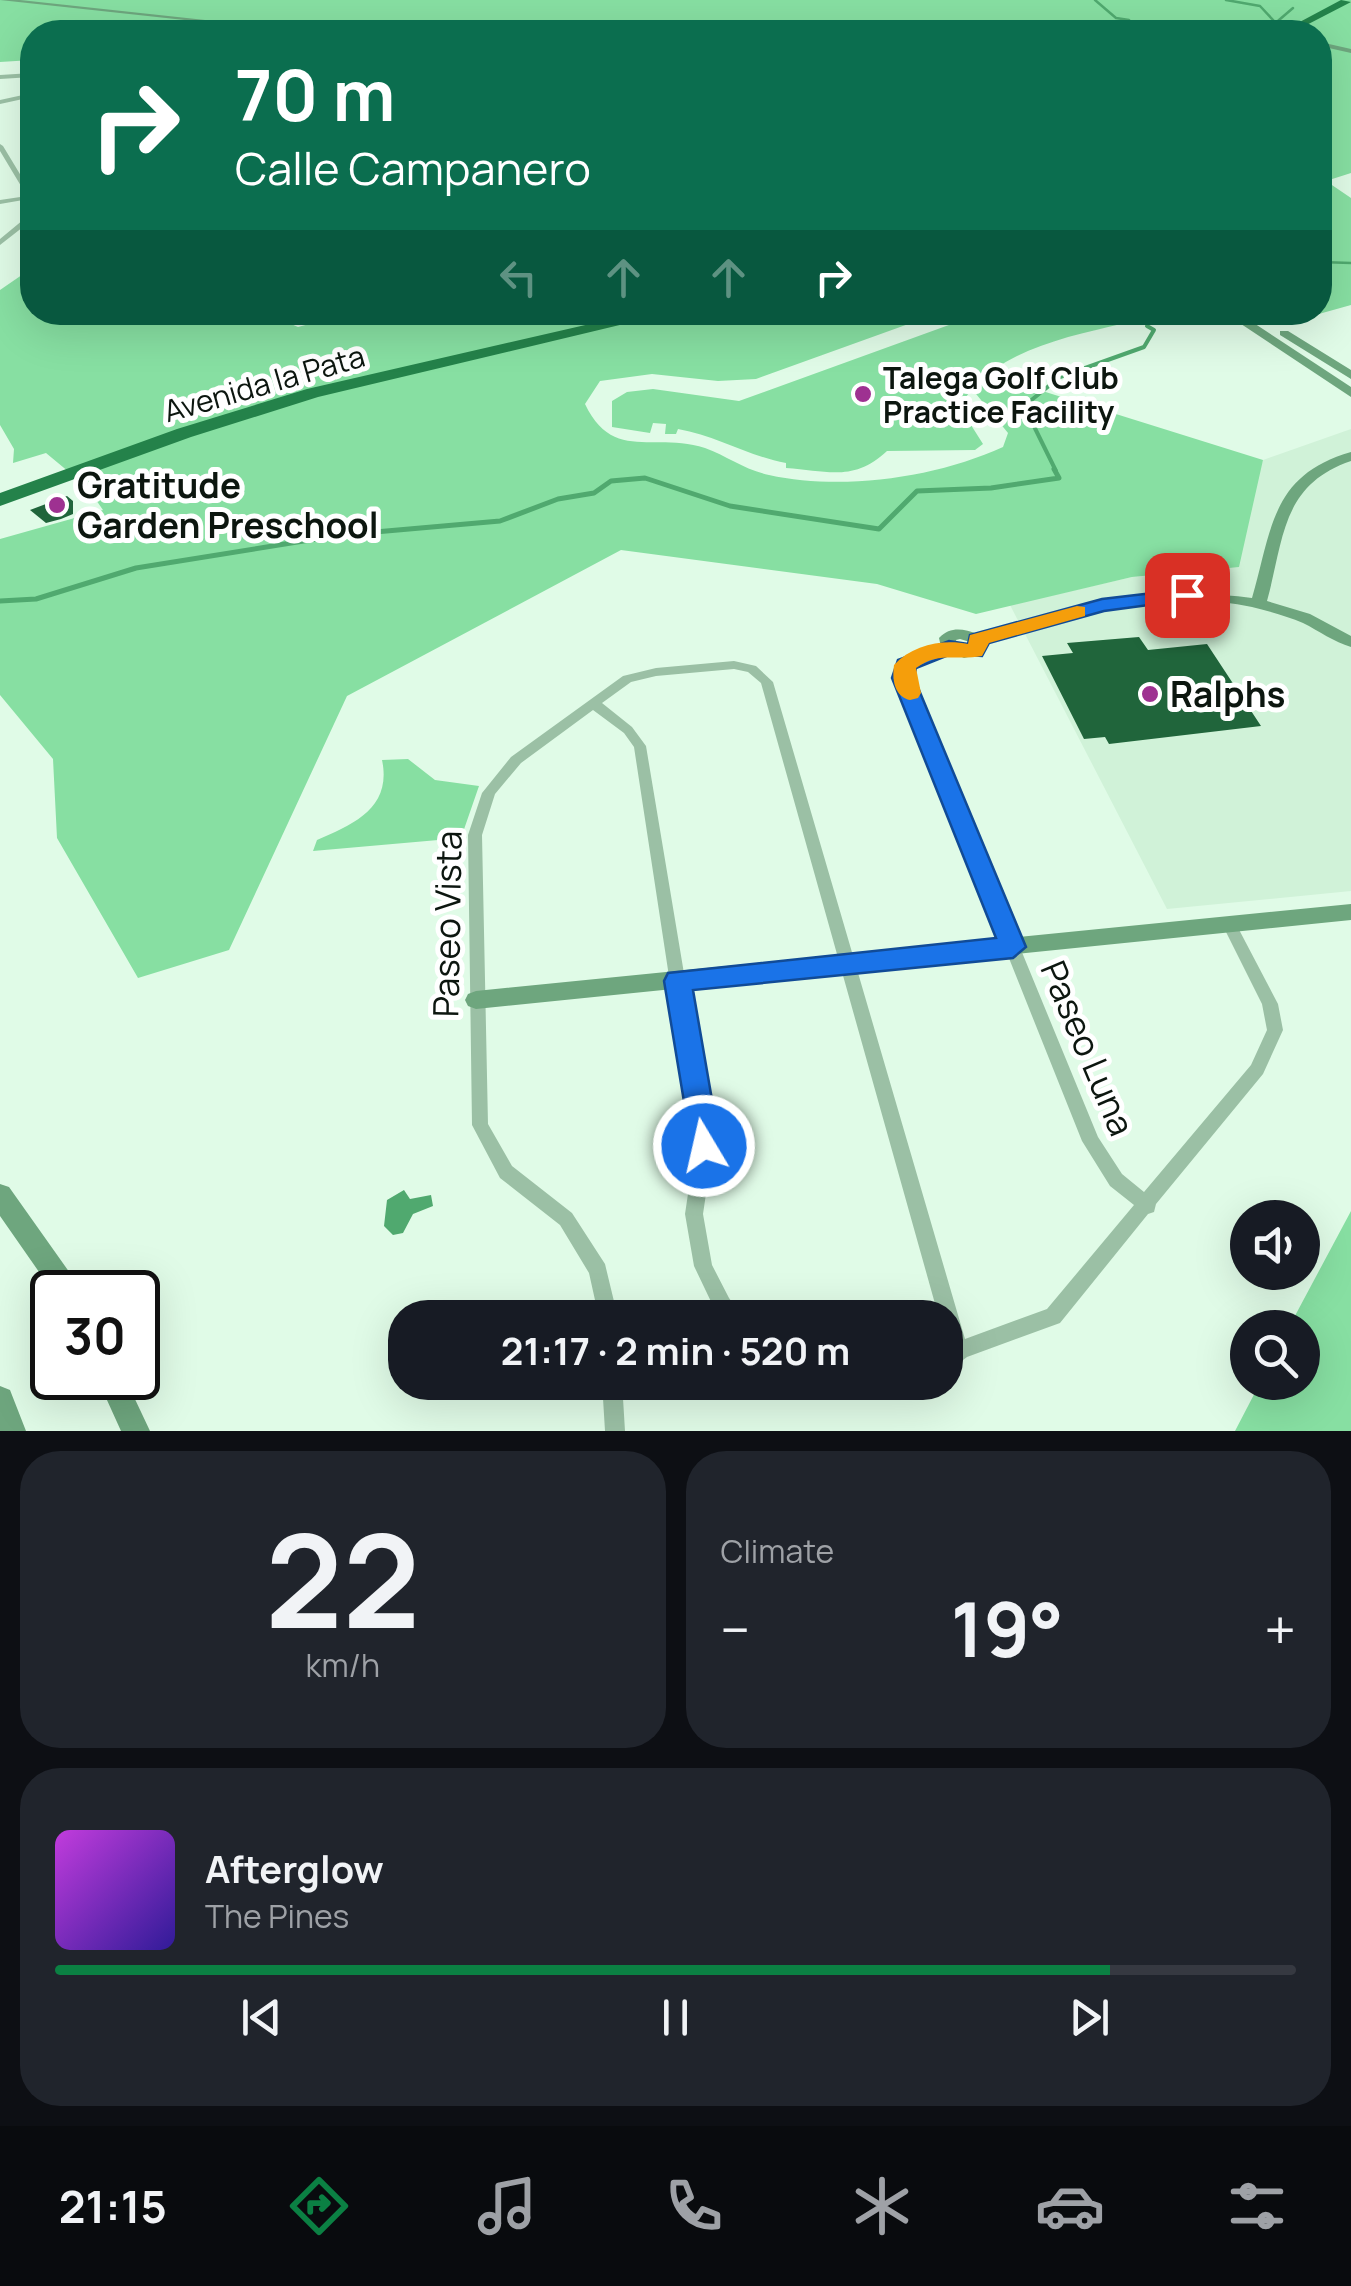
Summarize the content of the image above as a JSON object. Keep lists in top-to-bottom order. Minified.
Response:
{"streets":{"highway":["Avenida la Pata"],"street":["Paseo Vista","Paseo Luna"]},"places":["Talega Golf Club Practice Facility","Gratitude Garden Preschool","Ralphs"],"page":{"turn":["70 m","Calle Campanero"],"limit":"30","trip":"21:17 · 2 min · 520 m","tile":[["22","km/h"],"Climate"],"heat":["−","19°","+"],"song":["Afterglow","The Pines"],"tabs":"21:15"}}
